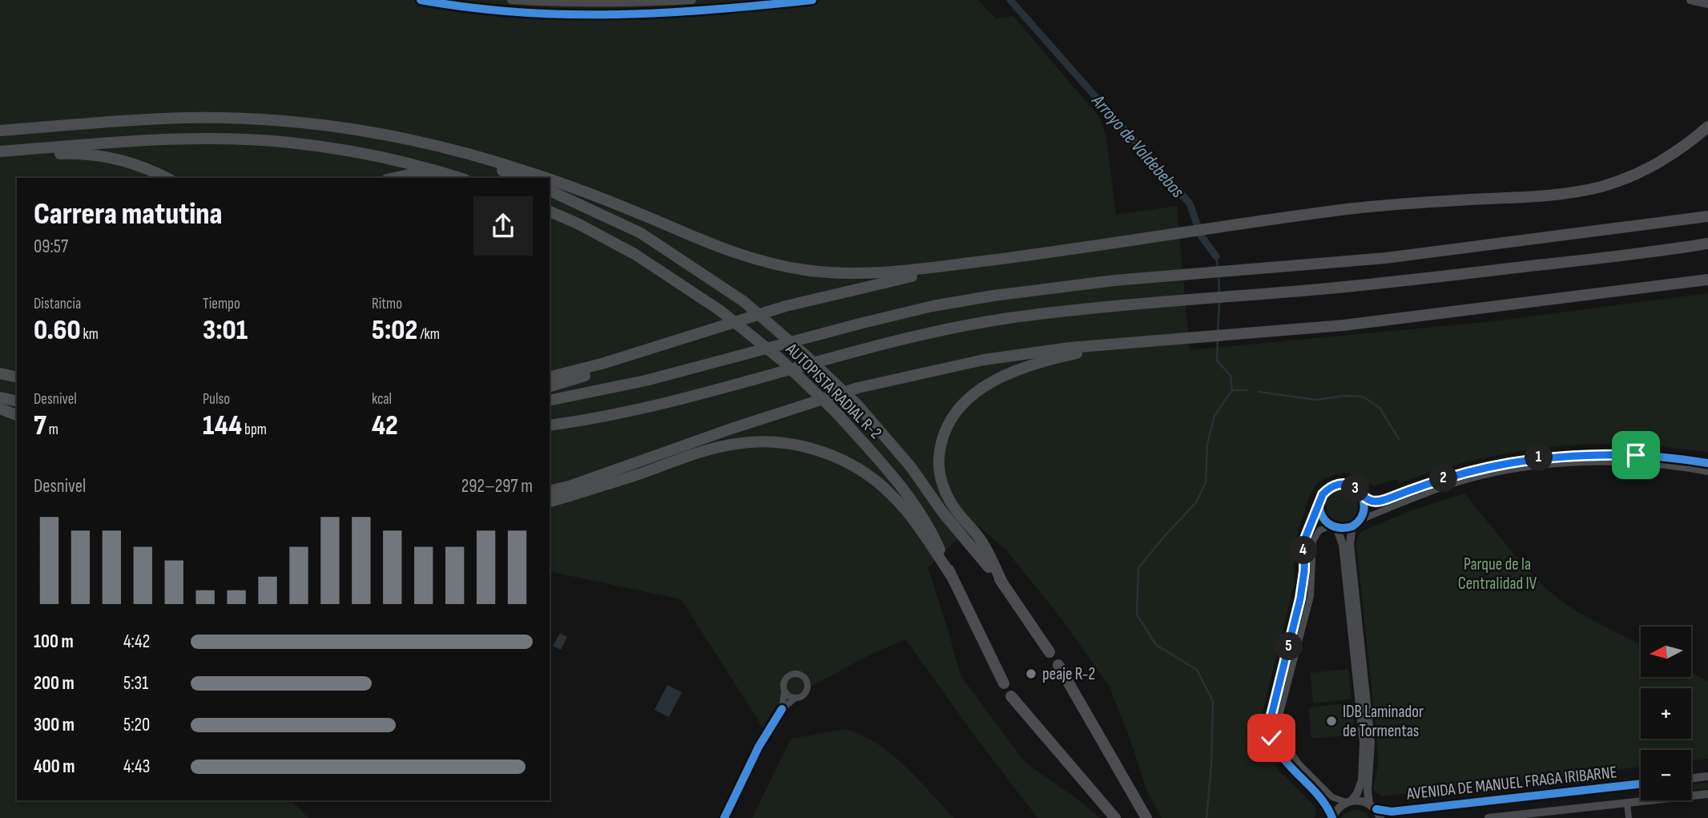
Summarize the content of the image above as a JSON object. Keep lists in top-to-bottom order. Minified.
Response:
{"streets":{"highway":["AUTOPISTA RADIAL R-2"],"street":["AVENIDA DE MANUEL FRAGA IRIBARNE"]},"water":["Arroyo de Valdebebas"],"parks":["Parque de la Centralidad IV"],"places":["peaje R-2","IDB Laminador de Tormentas"],"north":"left","page":{"heading":["Carrera matutina","09:57"],"stats":[["Distancia","0.60 km"],["Tiempo","3:01"],["Ritmo","5:02 /km"],["Desnivel","7 m"],["Pulso","144 bpm"],["kcal","42"]],"pins":["1","2","3","4","5"],"chart":["Desnivel","292–297 m"],"list":[{"name":"100 m","note":"4:42"},{"name":"200 m","note":"5:31"},{"name":"300 m","note":"5:20"},{"name":"400 m","note":"4:43"}],"map_buttons":["+","−"]}}
